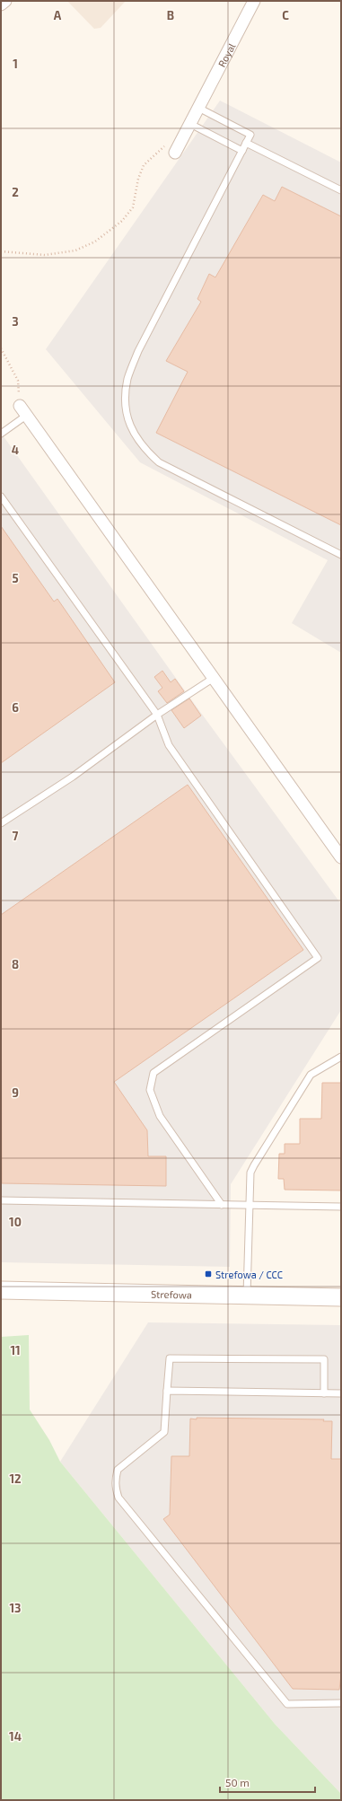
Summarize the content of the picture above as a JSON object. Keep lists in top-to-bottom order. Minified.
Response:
{"streets":{"street":["Royal","Strefowa"]},"places":{"transit":["Strefowa / CCC"]},"scale_bar":"50 m","grid":{"columns":["A","B","C"],"rows":["1","2","3","4","5","6","7","8","9","10","11","12","13","14"]}}
